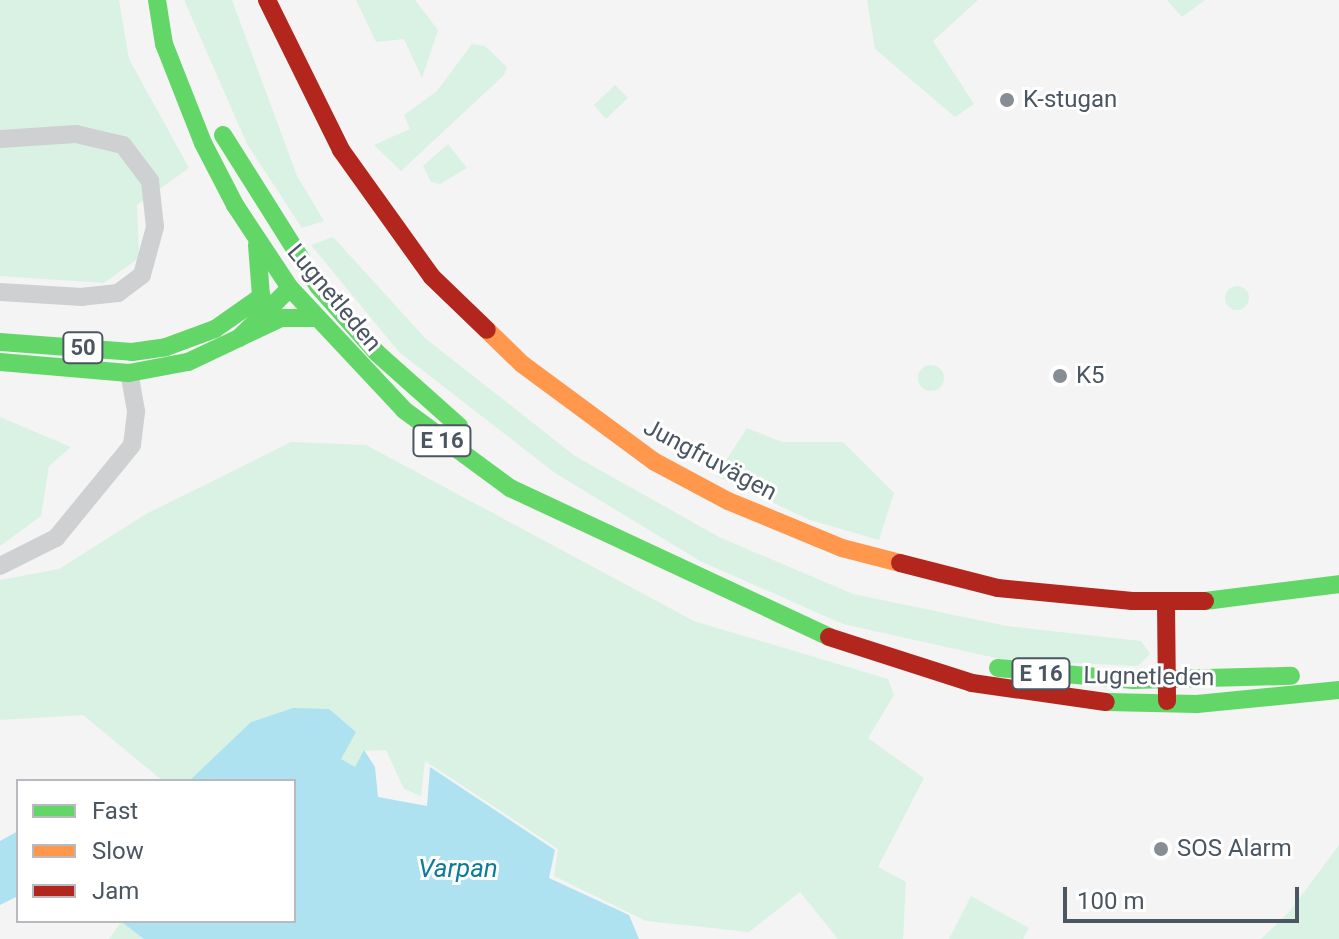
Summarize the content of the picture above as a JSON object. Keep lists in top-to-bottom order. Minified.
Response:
{"streets":{"main road":["Lugnetleden","50","E 16","Jungfruvägen"]},"crossings":[["Lugnetleden","50"]],"water":["Varpan"],"places":["K-stugan","K5","SOS Alarm"],"legend":["Fast","Slow","Jam"],"scale_bar":"100 m"}
